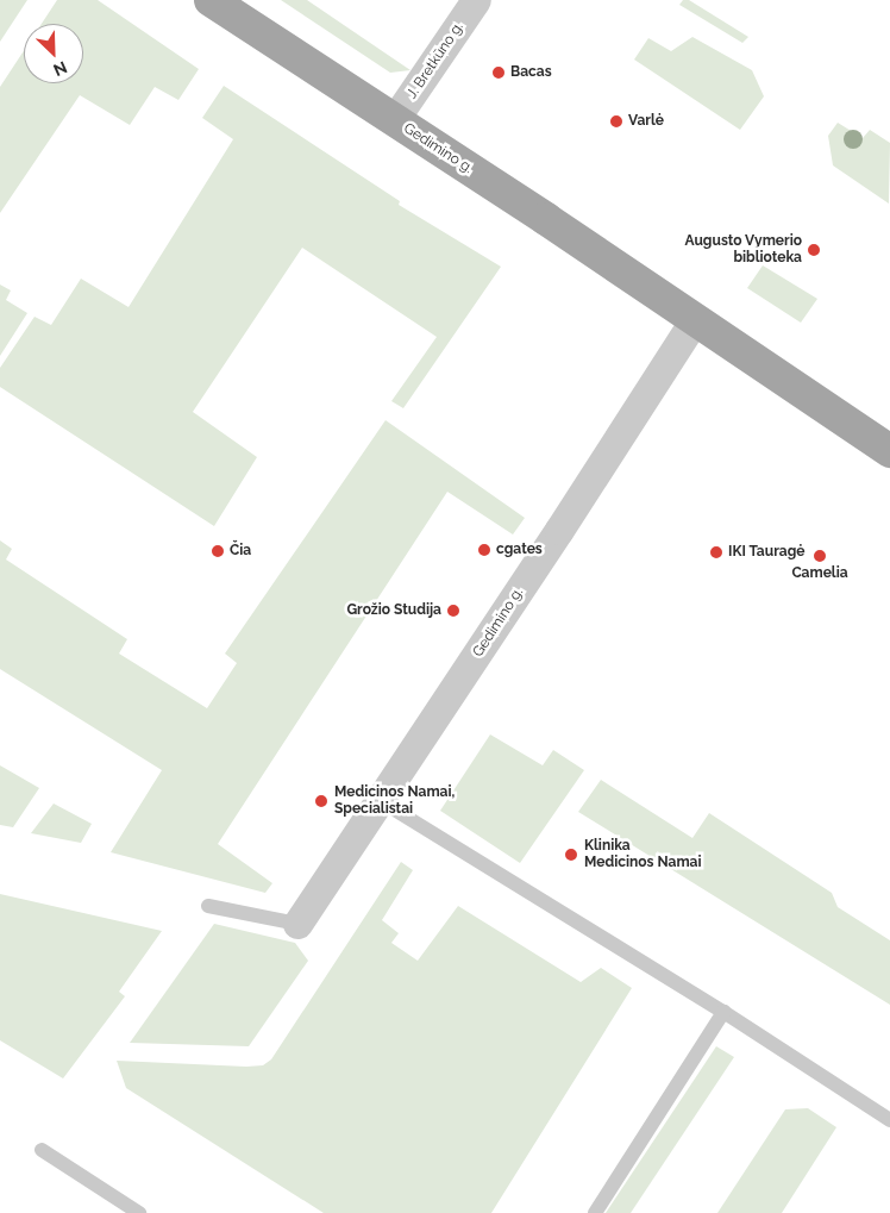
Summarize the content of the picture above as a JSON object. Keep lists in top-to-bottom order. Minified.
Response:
{"streets":{"main road":["Gedimino g."],"street":["J. Bretkūno g."]},"crossings":[["J. Bretkūno g.","Gedimino g."]],"places":["Bacas","Varlė","Augusto Vymerio biblioteka","cgates","Čia","IKI Tauragė","Camelia","Grožio Studija","Medicinos Namai, Specialistai","Klinika Medicinos Namai"],"north":"bottom right"}
